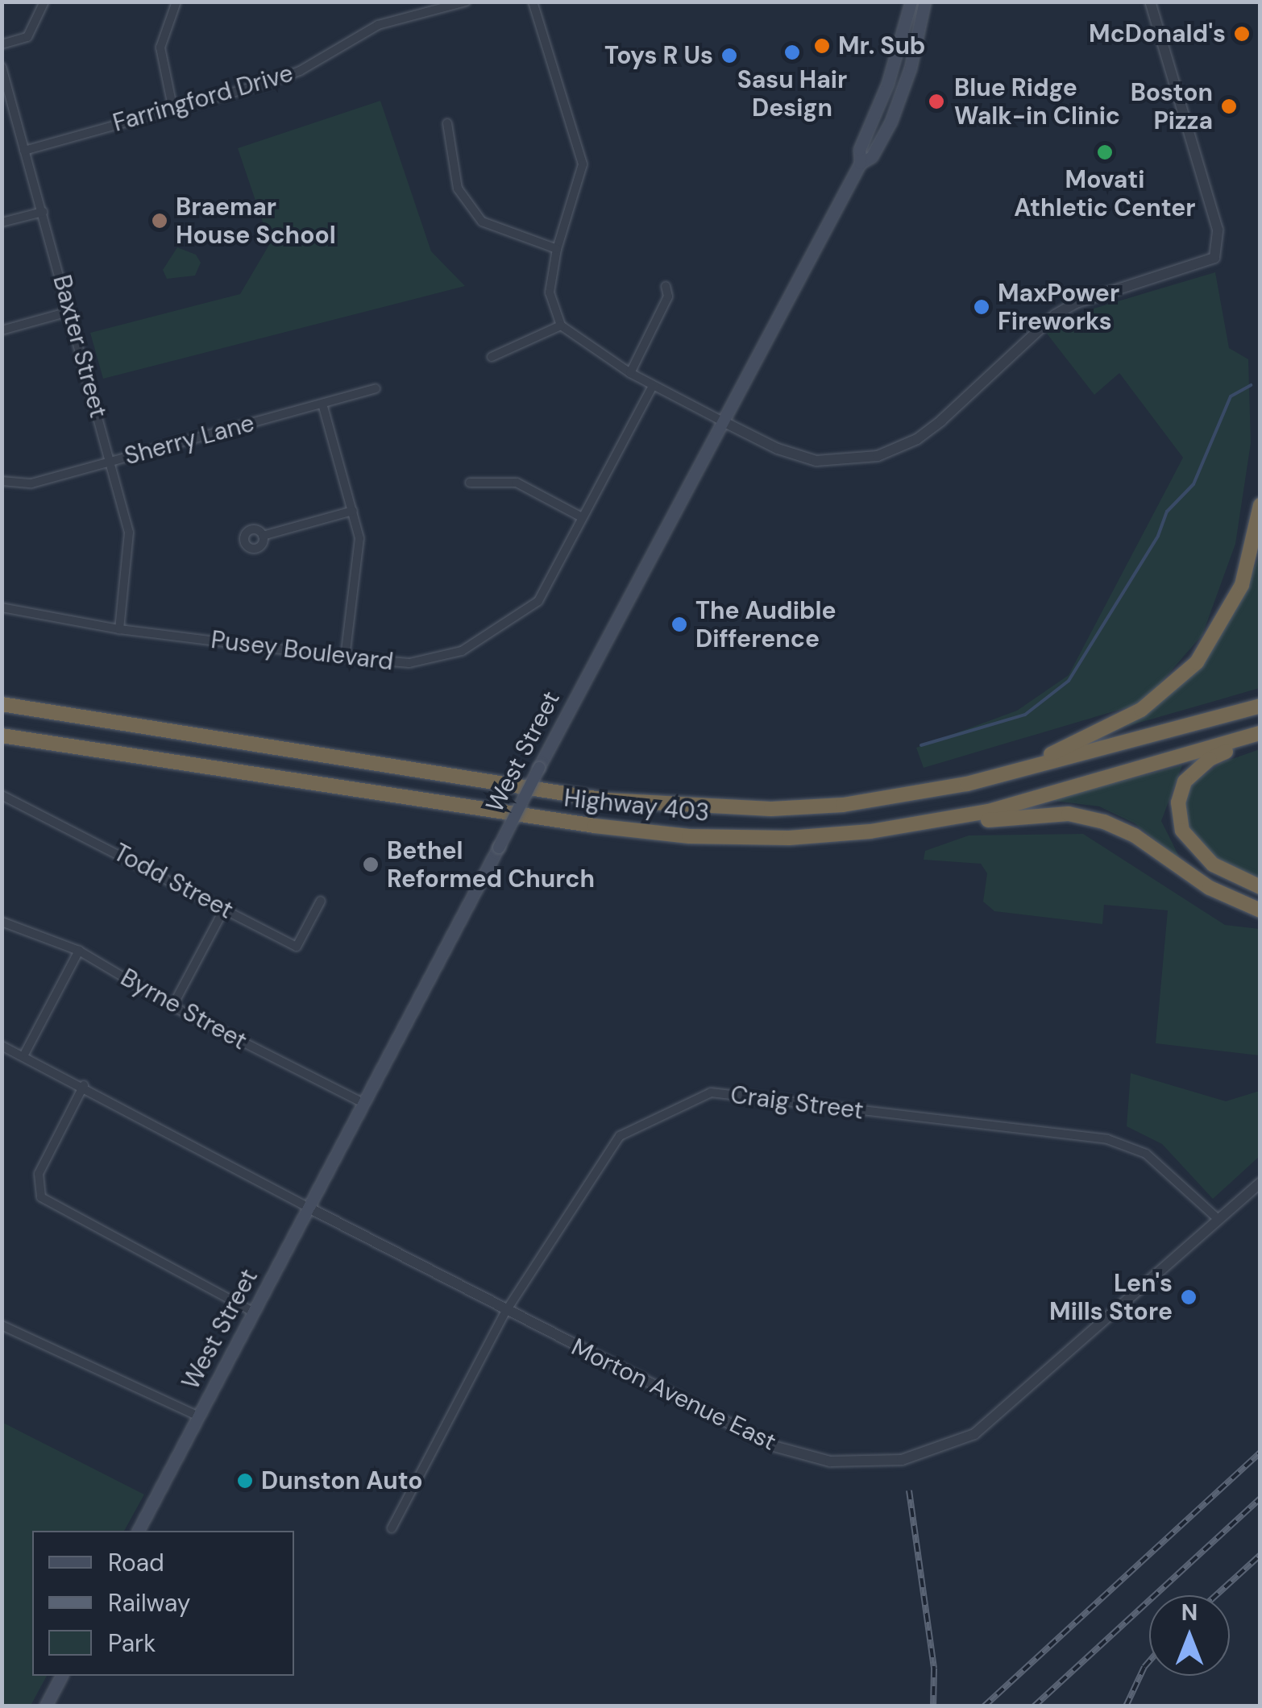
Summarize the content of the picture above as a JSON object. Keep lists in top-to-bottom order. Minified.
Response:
{"streets":{"highway":["Highway 403"],"main road":["West Street"],"street":["Farringford Drive","Baxter Street","Sherry Lane","Pusey Boulevard","Todd Street","Byrne Street","Craig Street","Morton Avenue East"]},"crossings":[["Farringford Drive","Baxter Street"],["Baxter Street","Sherry Lane"],["Baxter Street","Pusey Boulevard"],["West Street","Byrne Street"],["West Street","Morton Avenue East"],["Craig Street","Morton Avenue East"]],"places":["McDonald's","Mr. Sub","Sasu Hair Design","Toys R Us","Blue Ridge Walk-in Clinic","Boston Pizza","Movati Athletic Center","Braemar House School","MaxPower Fireworks","The Audible Difference","Bethel Reformed Church","Len's Mills Store","Dunston Auto"],"legend":["Road","Railway","Park"],"north":"top"}
